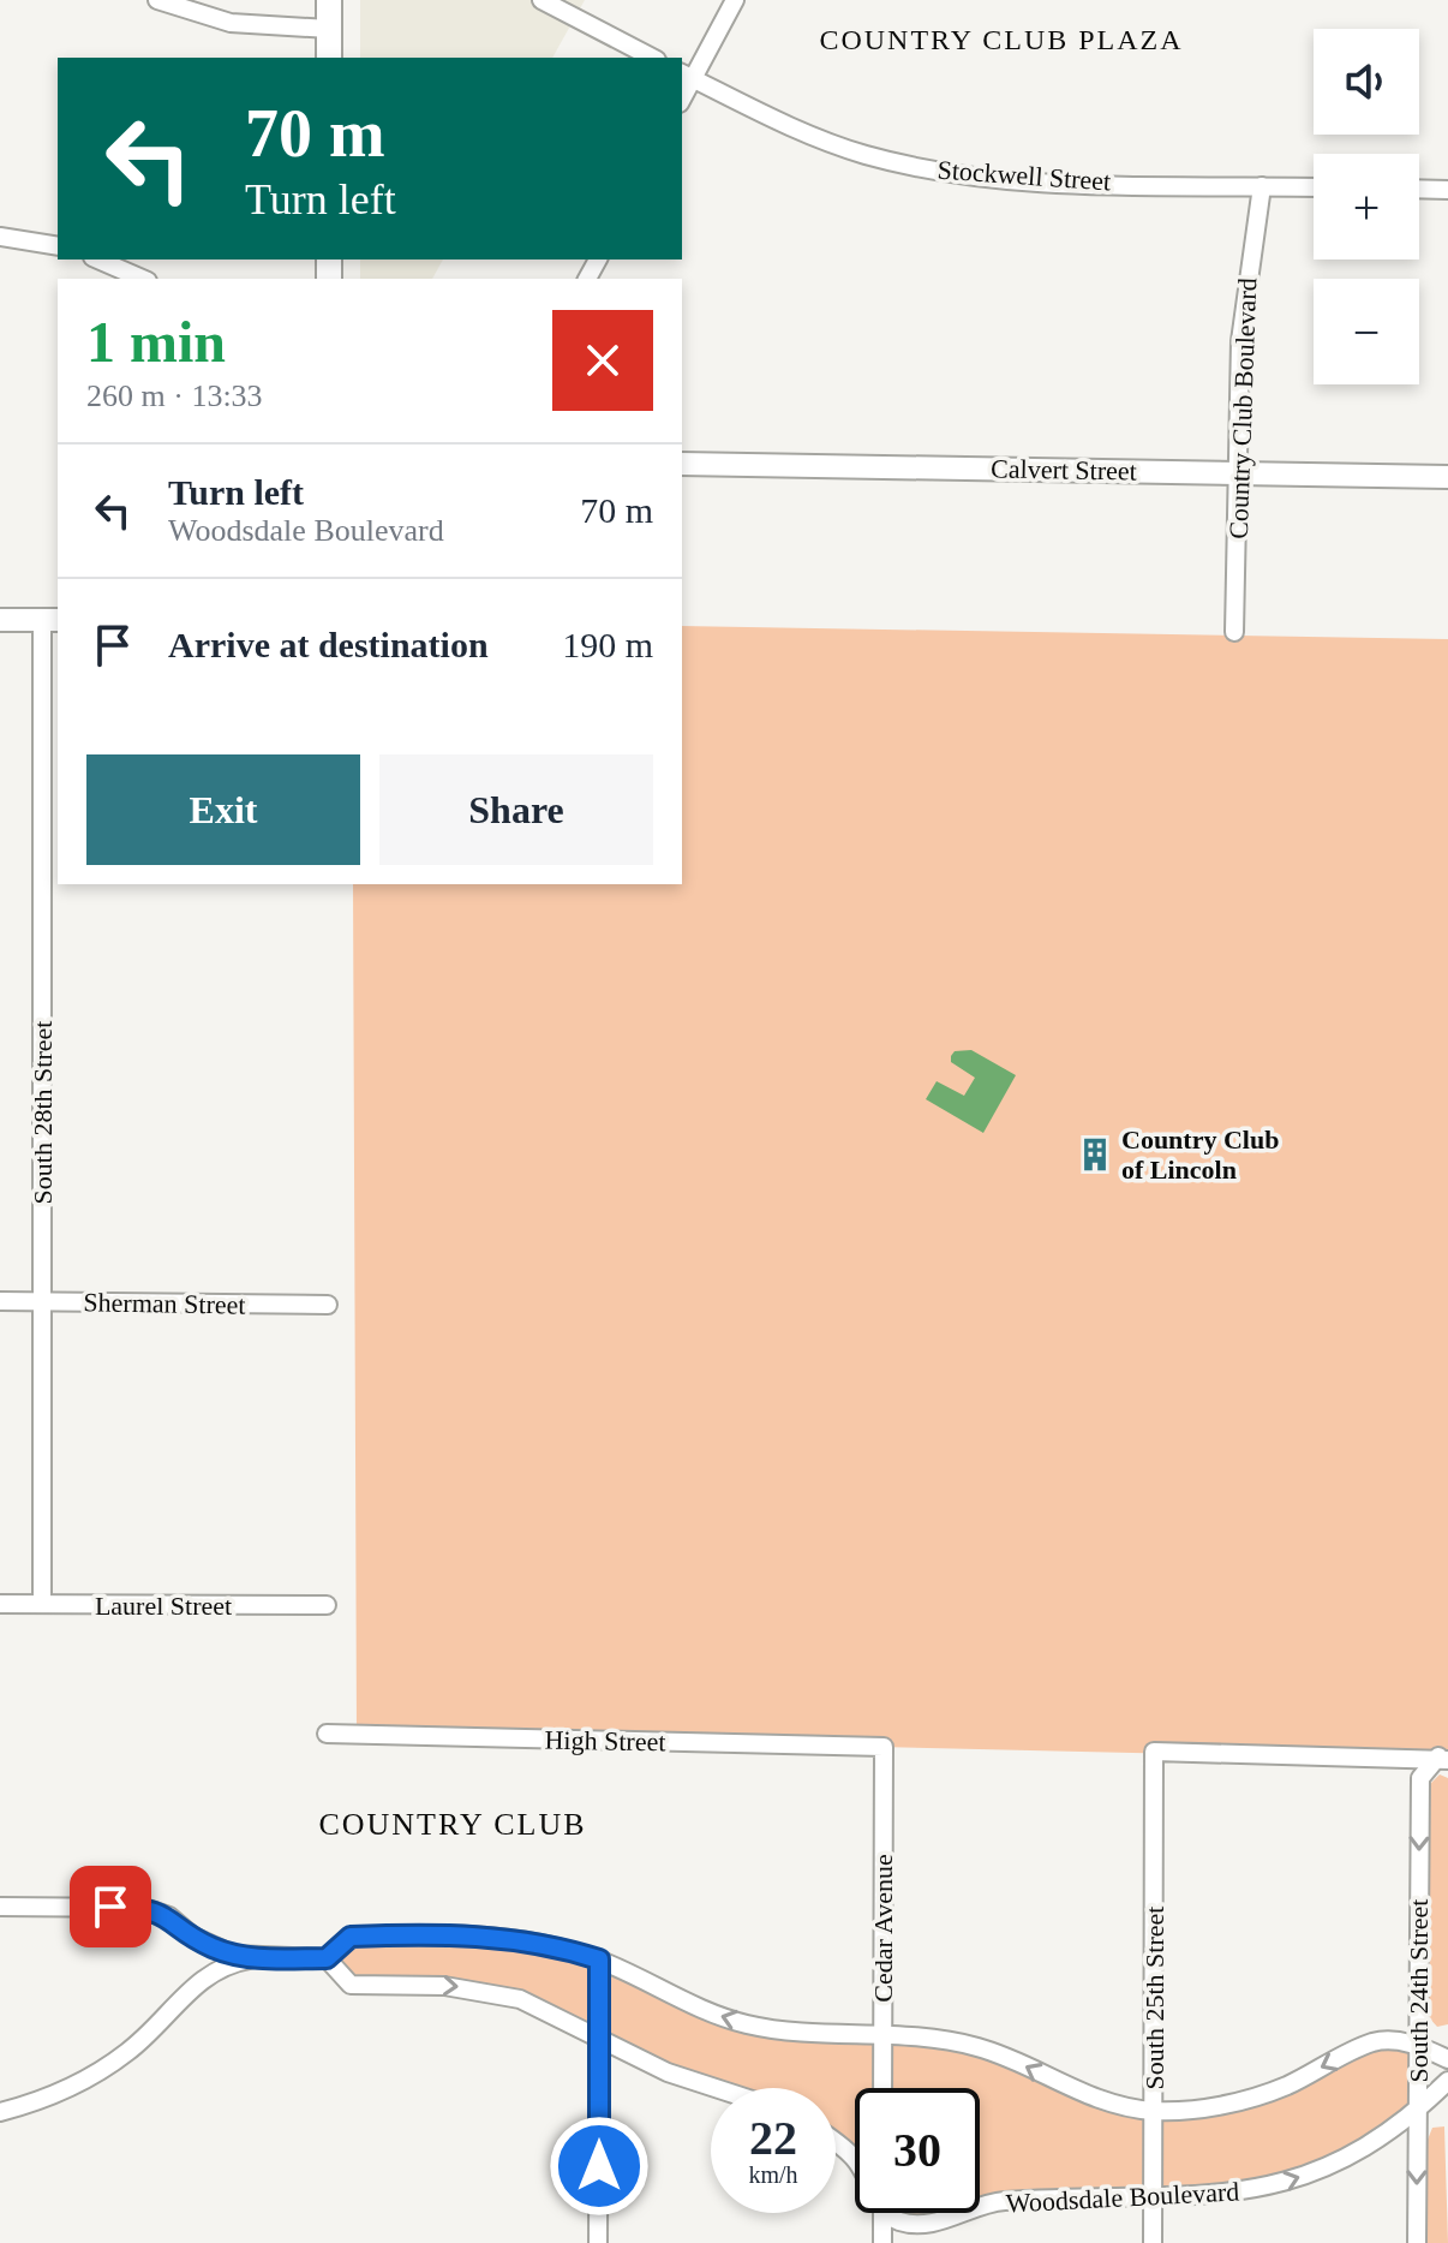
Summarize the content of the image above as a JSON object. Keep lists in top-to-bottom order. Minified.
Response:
{"streets":{"street":["Stockwell Street","Country Club Boulevard","Calvert Street","South 28th Street","Sherman Street","Laurel Street","High Street","Cedar Avenue","South 24th Street","South 25th Street","Woodsdale Boulevard"]},"crossings":[["Stockwell Street","Country Club Boulevard"],["Country Club Boulevard","Calvert Street"],["South 28th Street","Sherman Street"],["South 28th Street","Laurel Street"],["High Street","Cedar Avenue"],["South 24th Street","South 25th Street"],["South 24th Street","Woodsdale Boulevard"],["South 25th Street","Woodsdale Boulevard"]],"one_way":["South 24th Street"],"districts":["COUNTRY CLUB PLAZA","COUNTRY CLUB"],"places":{"building":["Country Club of Lincoln"]},"page":{"map_buttons":["+","−"],"turn":["70 m","Turn left"],"heading":["1 min","260 m · 13:33"],"list":[{"name":"Turn left","note":"Woodsdale Boulevard","value":"70 m"},{"name":"Arrive at destination","value":"190 m"}],"buttons":["Exit","Share"],"speed":"22 km/h","limit":"30"}}
